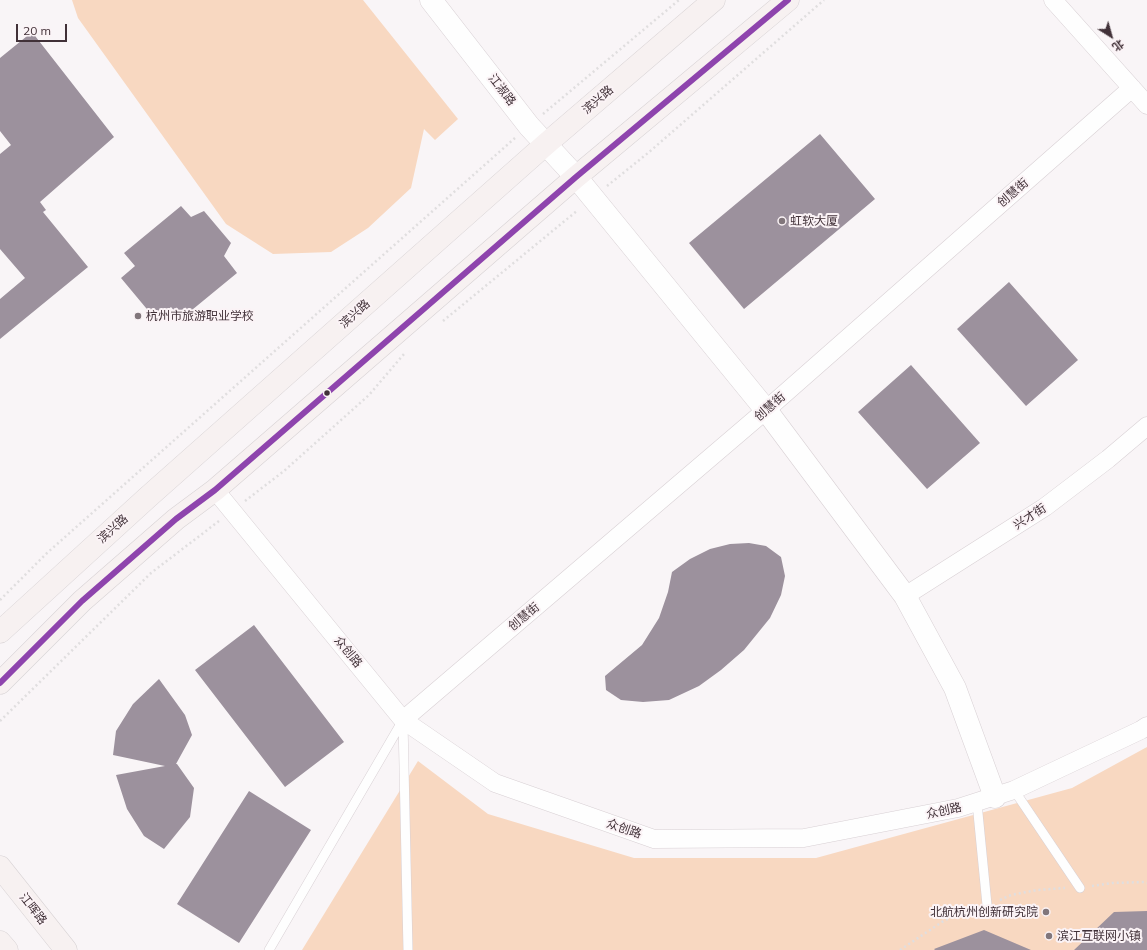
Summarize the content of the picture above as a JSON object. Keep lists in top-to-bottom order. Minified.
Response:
{"streets":{"main road":["滨兴路","江晖路"],"street":["江淑路","创慧街","兴才街","众创路"]},"crossings":[["江淑路","滨兴路"],["江淑路","创慧街"],["江淑路","兴才街"],["江淑路","众创路"],["创慧街","众创路"]],"places":["虹软大厦","杭州市旅游职业学校","北航杭州创新研究院","滨江互联网小镇"],"scale_bar":"20 m","north":"bottom right"}
